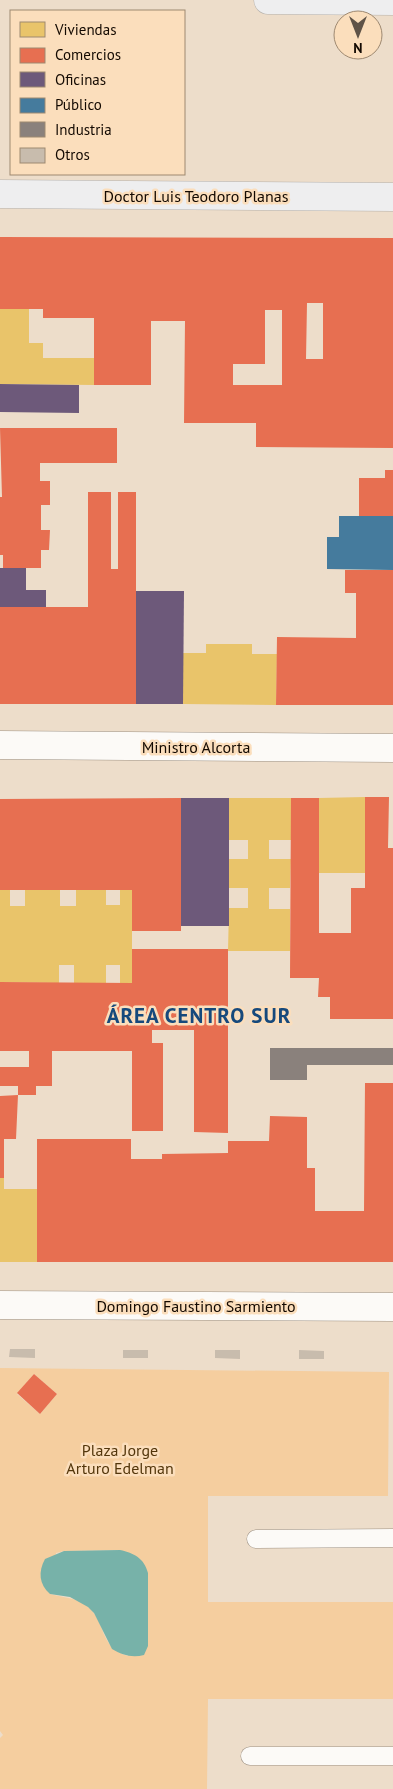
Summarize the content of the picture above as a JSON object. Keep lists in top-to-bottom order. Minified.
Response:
{"streets":{"highway":["Doctor Luis Teodoro Planas"],"street":["Ministro Alcorta","Domingo Faustino Sarmiento"]},"districts":["ÁREA CENTRO SUR"],"parks":["Plaza Jorge Arturo Edelman"],"legend":["Viviendas","Comercios","Oficinas","Público","Industria","Otros"],"north":"bottom"}
